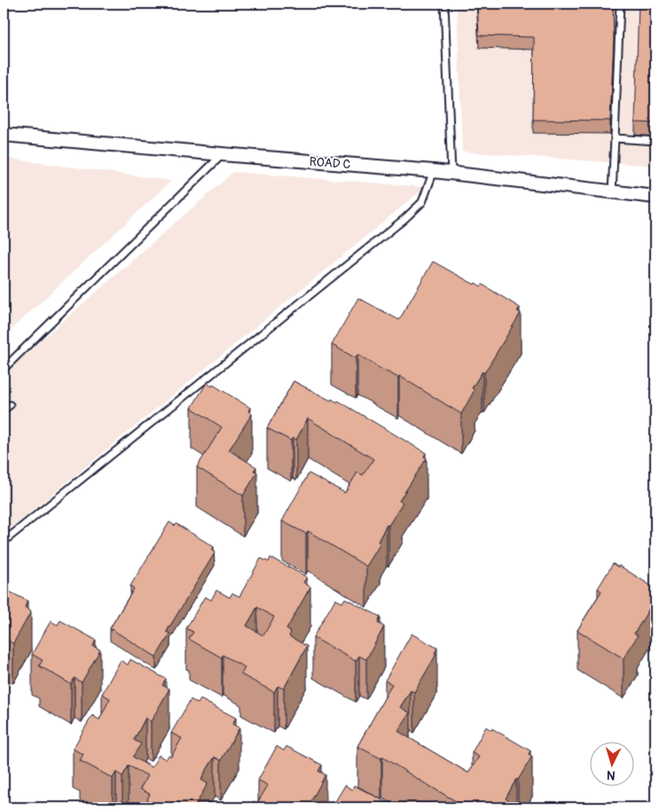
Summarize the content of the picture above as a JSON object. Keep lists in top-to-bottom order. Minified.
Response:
{"streets":{"street":["ROAD C"]},"north":"bottom"}
